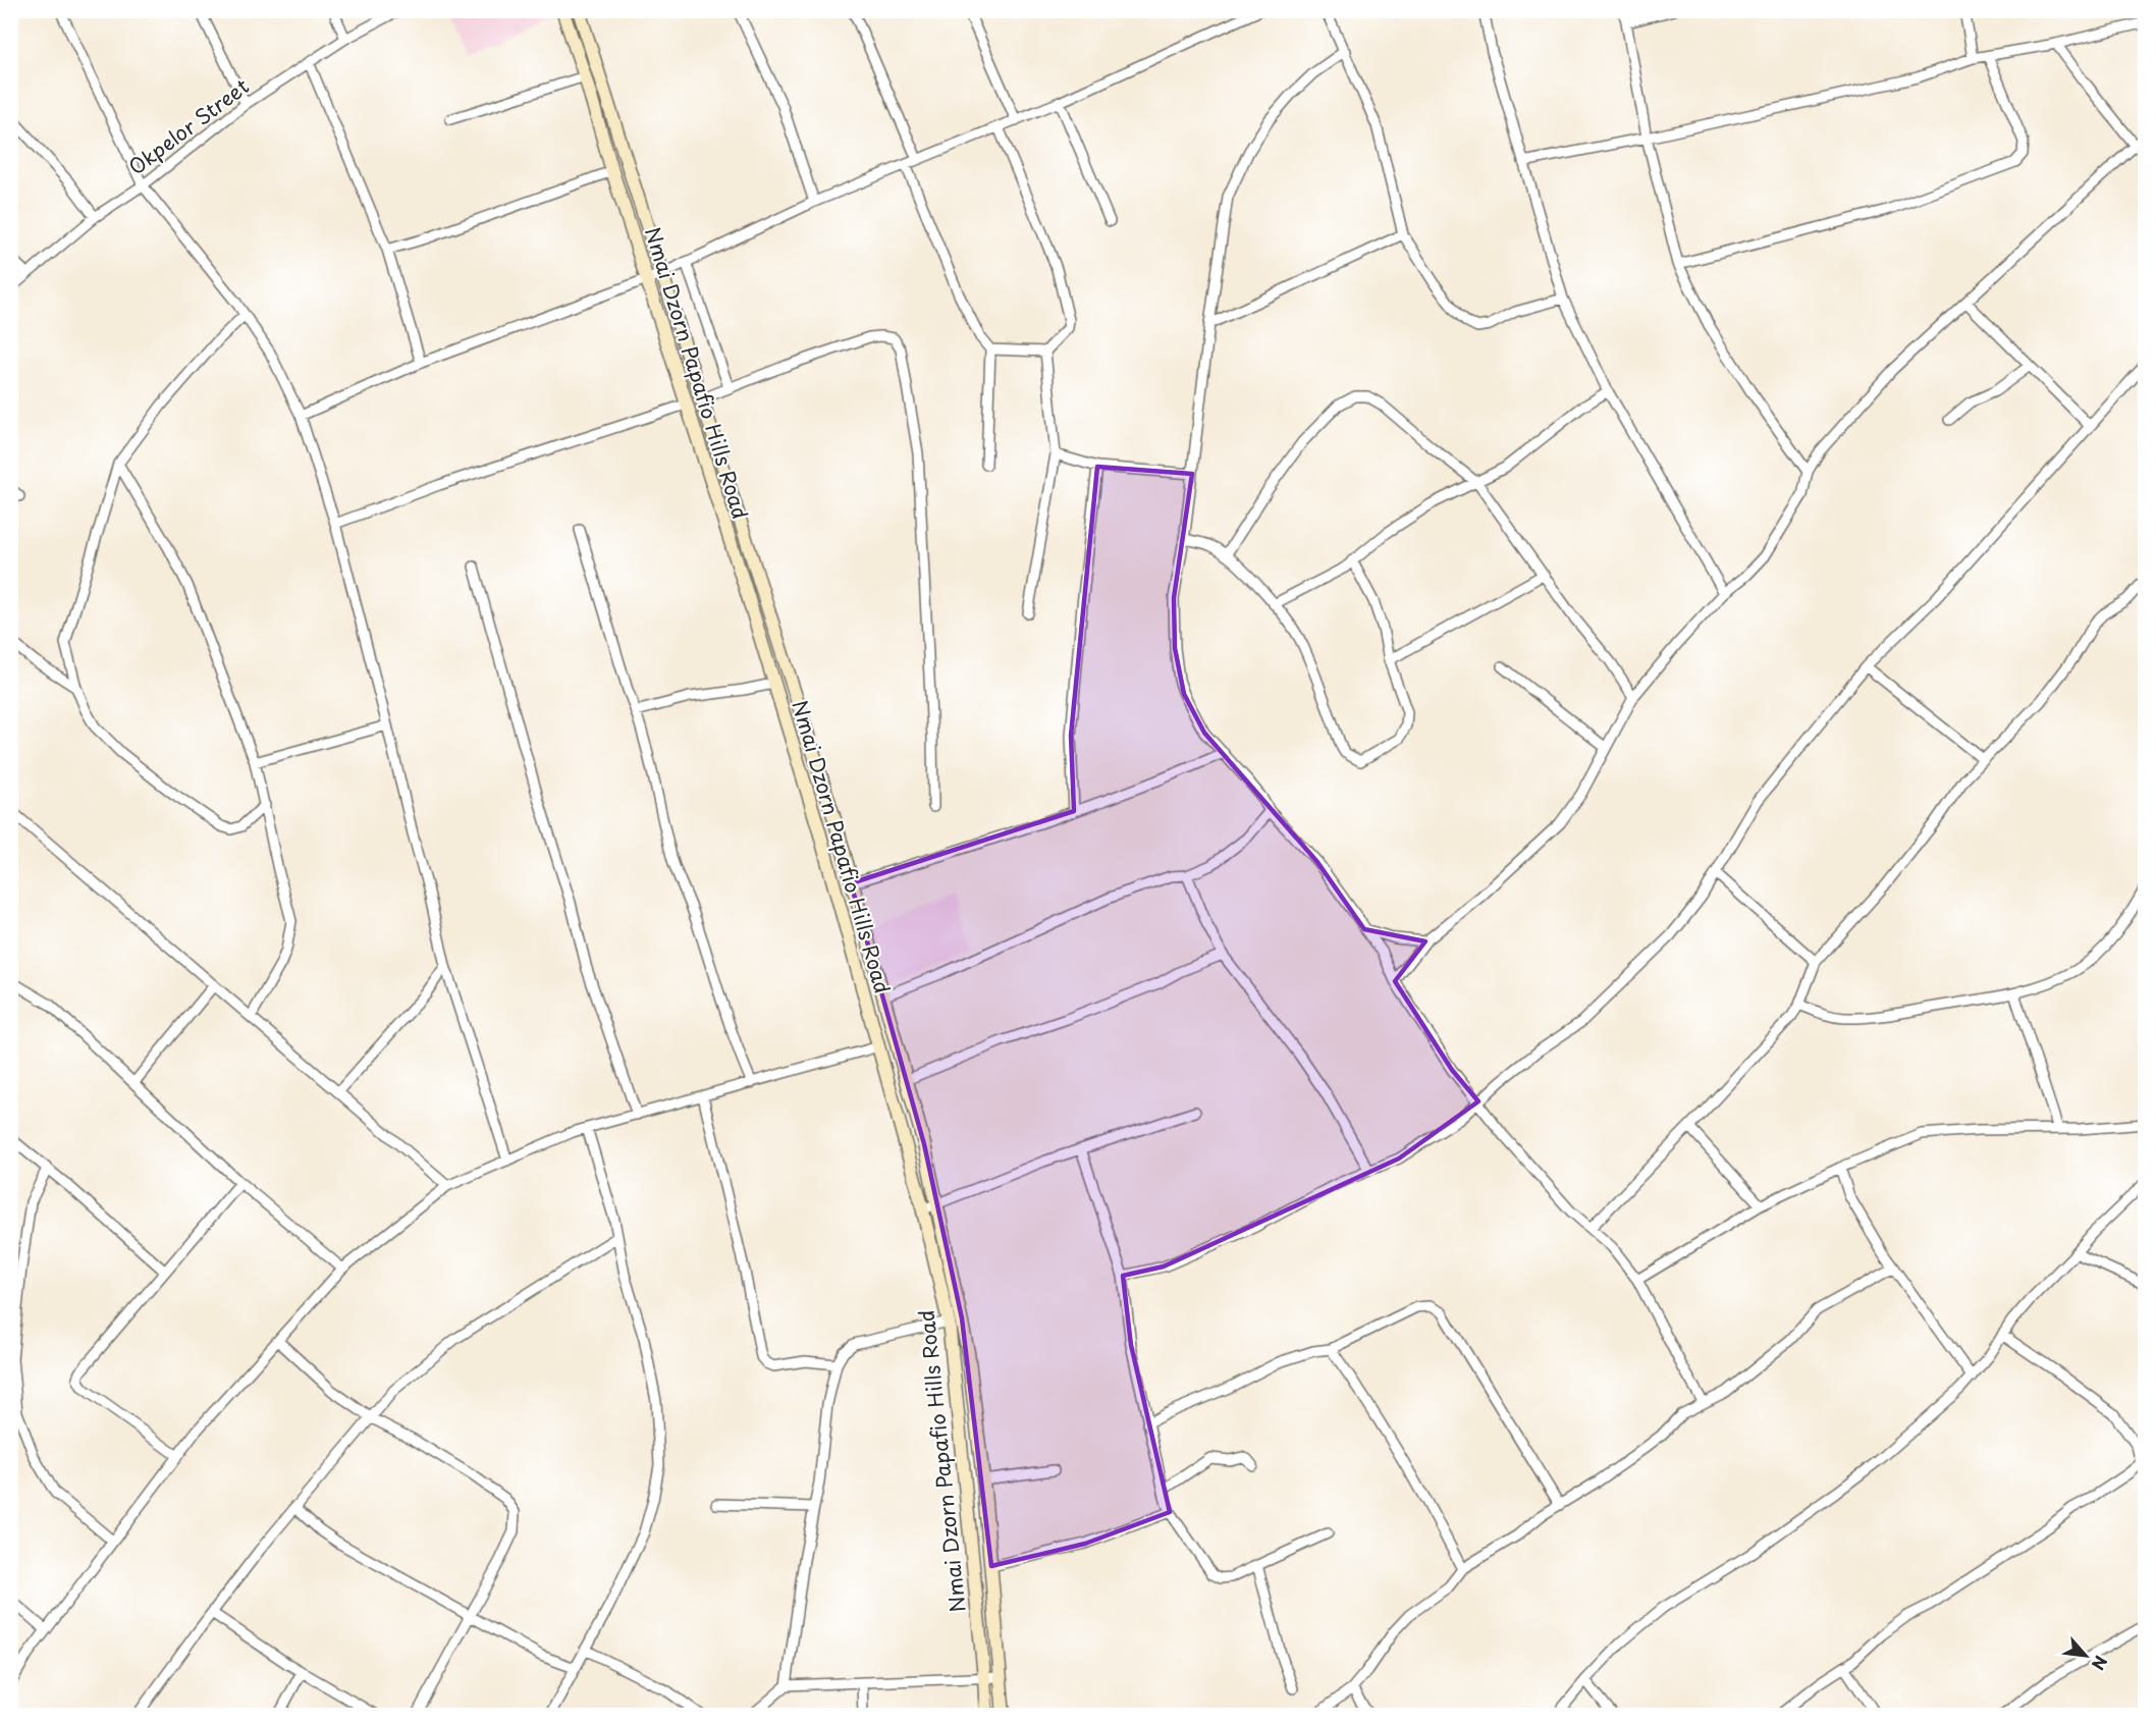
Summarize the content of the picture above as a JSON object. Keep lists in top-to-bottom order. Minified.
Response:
{"streets":{"street":["Okpelor Street","Nmai Dzorn Papafio Hills Road"]},"north":"bottom right"}
